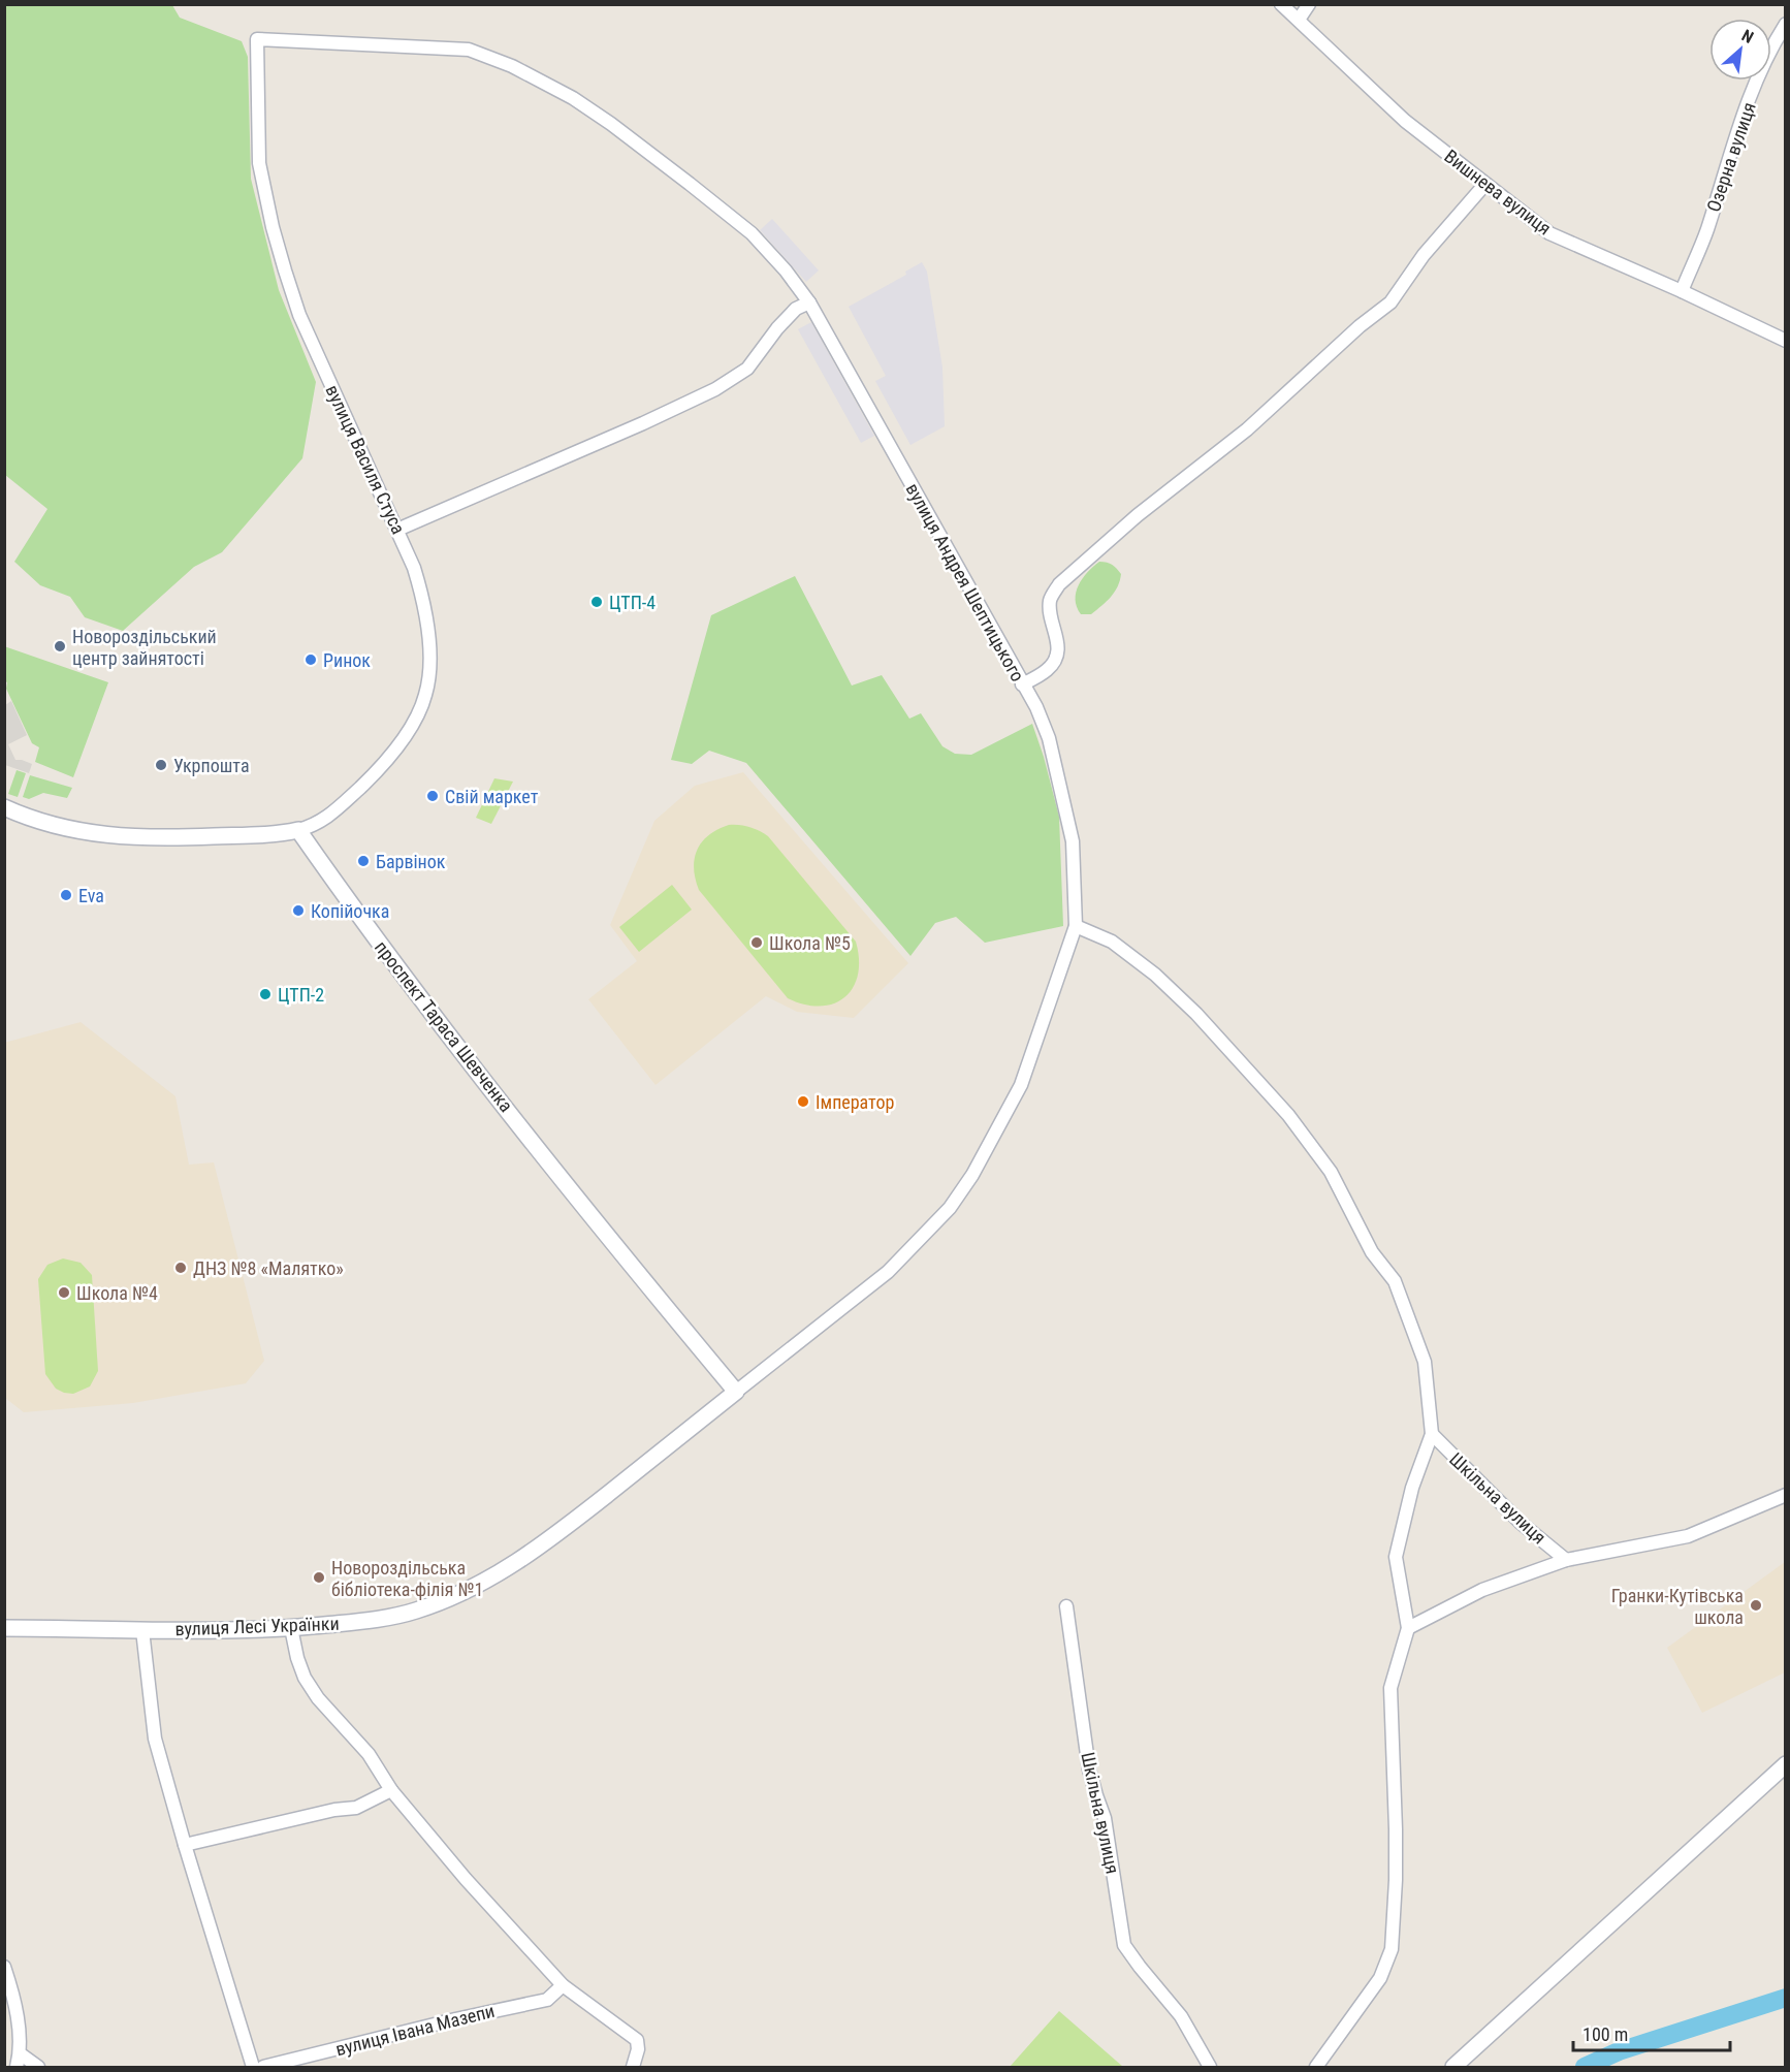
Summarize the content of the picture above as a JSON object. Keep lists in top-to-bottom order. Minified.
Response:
{"streets":{"street":["Озерна вулиця","Вишнева вулиця","вулиця Василя Стуса","вулиця Андрея Шептицького","проспект Тараса Шевченка","Шкільна вулиця","вулиця Лесі Українки","вулиця Івана Мазепи"]},"crossings":[["Озерна вулиця","Вишнева вулиця"],["вулиця Василя Стуса","вулиця Андрея Шептицького"],["вулиця Василя Стуса","проспект Тараса Шевченка"],["вулиця Андрея Шептицького","проспект Тараса Шевченка"],["вулиця Андрея Шептицького","Шкільна вулиця"],["вулиця Андрея Шептицького","вулиця Лесі Українки"],["проспект Тараса Шевченка","вулиця Лесі Українки"]],"places":["ЦТП-4","Новороздільський центр зайнятості","Ринок","Укрпошта","Свiй маркет","Барвінок","Eva","Копійочка","Школа №5","ЦТП-2","Імператор","ДНЗ №8 «Малятко»","Школа №4","Новороздільська бібліотека-філія №1","Гранки-Кутівська школа"],"scale_bar":"100 m","north":"top right"}
